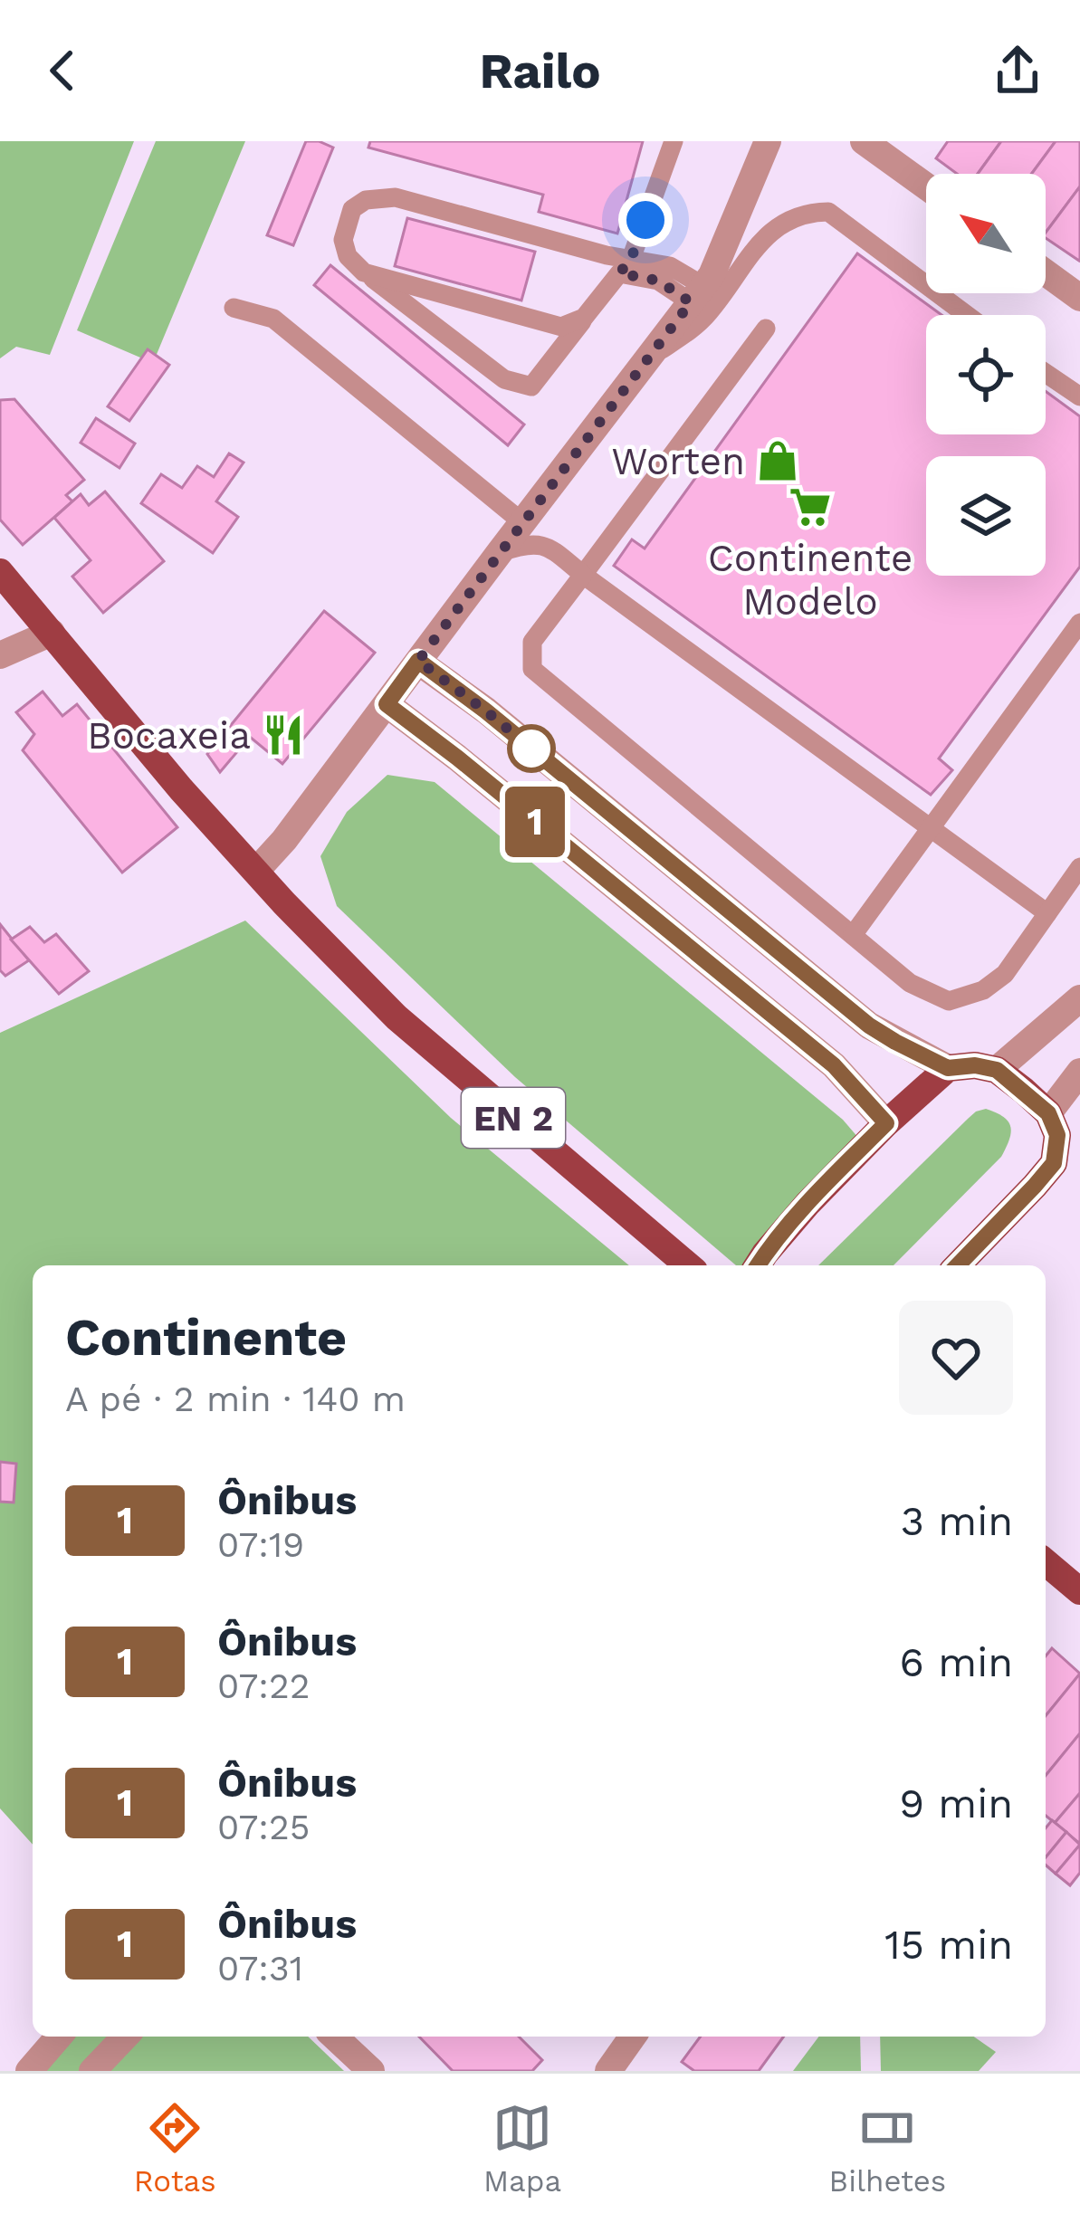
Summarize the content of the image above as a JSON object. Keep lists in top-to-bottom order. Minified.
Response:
{"streets":{"main road":["EN 2"]},"places":{"shop":["Worten"],"supermarket":["Continente Modelo"],"restaurant":["Bocaxeia"]},"lines":["bus line 1"],"north":"top left","page":{"header":"Railo","on_map":"1","heading":["Continente","A pé · 2 min · 140 m"],"list":[{"mark":"1","name":"Ônibus","note":"07:19","value":"3 min"},{"mark":"1","name":"Ônibus","note":"07:22","value":"6 min"},{"mark":"1","name":"Ônibus","note":"07:25","value":"9 min"},{"mark":"1","name":"Ônibus","note":"07:31","value":"15 min"}],"tabs":["Rotas","Mapa","Bilhetes"]}}
